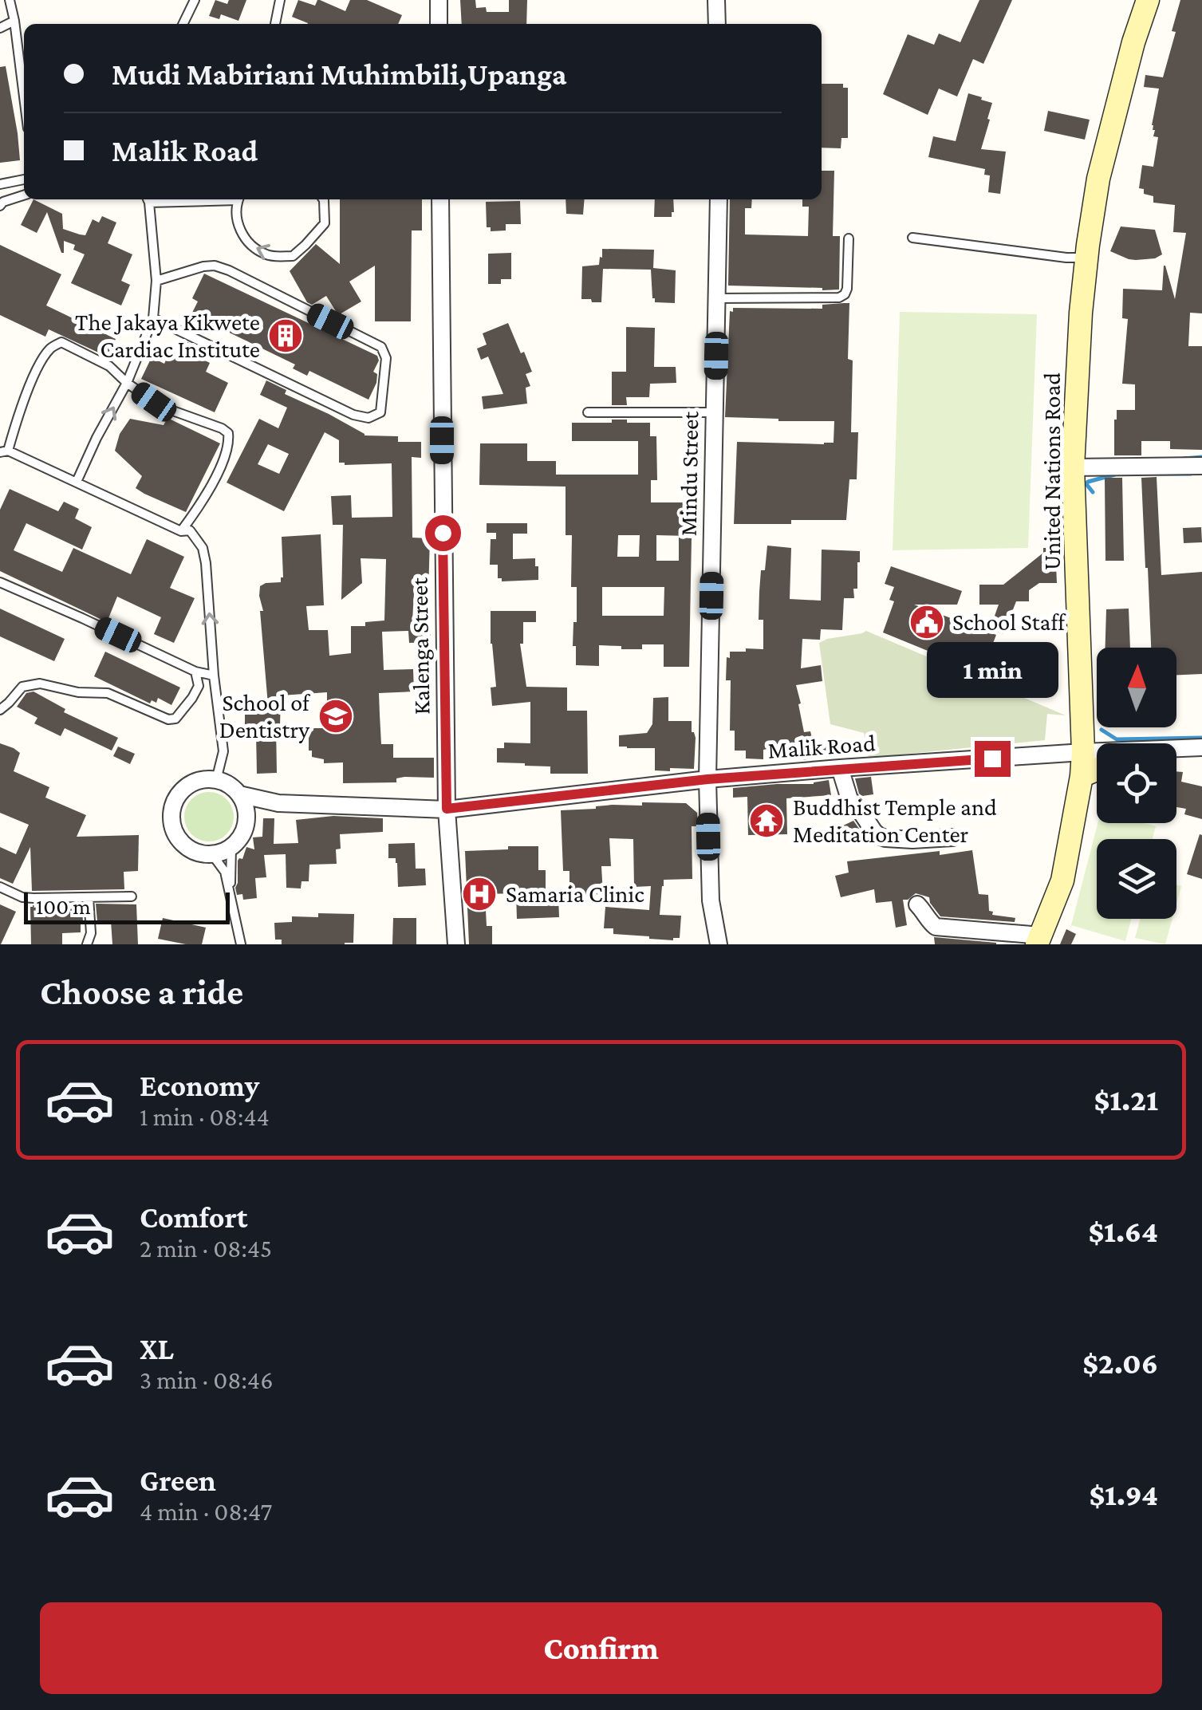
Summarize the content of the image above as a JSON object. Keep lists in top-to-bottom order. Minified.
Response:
{"streets":{"street":["United Nations Road","Mindu Street","Kalenga Street","Malik Road"]},"crossings":[["United Nations Road","Malik Road"],["Mindu Street","Malik Road"],["Kalenga Street","Malik Road"]],"places":{"building":["The Jakaya Kikwete Cardiac Institute"],"public building":["School Staff"],"school or university":["School of Dentistry"],"temple":["Buddhist Temple and Meditation Center"],"hospital":["Samaria Clinic"]},"scale_bar":"100 m","north":"top","page":{"banner":["Mudi Mabiriani Muhimbili,Upanga","Malik Road"],"bubble":"1 min","scale":"100 m","heading":"Choose a ride","list":[{"name":"Economy","note":"1 min · 08:44","value":"$1.21"},{"name":"Comfort","note":"2 min · 08:45","value":"$1.64"},{"name":"XL","note":"3 min · 08:46","value":"$2.06"},{"name":"Green","note":"4 min · 08:47","value":"$1.94"}],"buttons":"Confirm"}}
